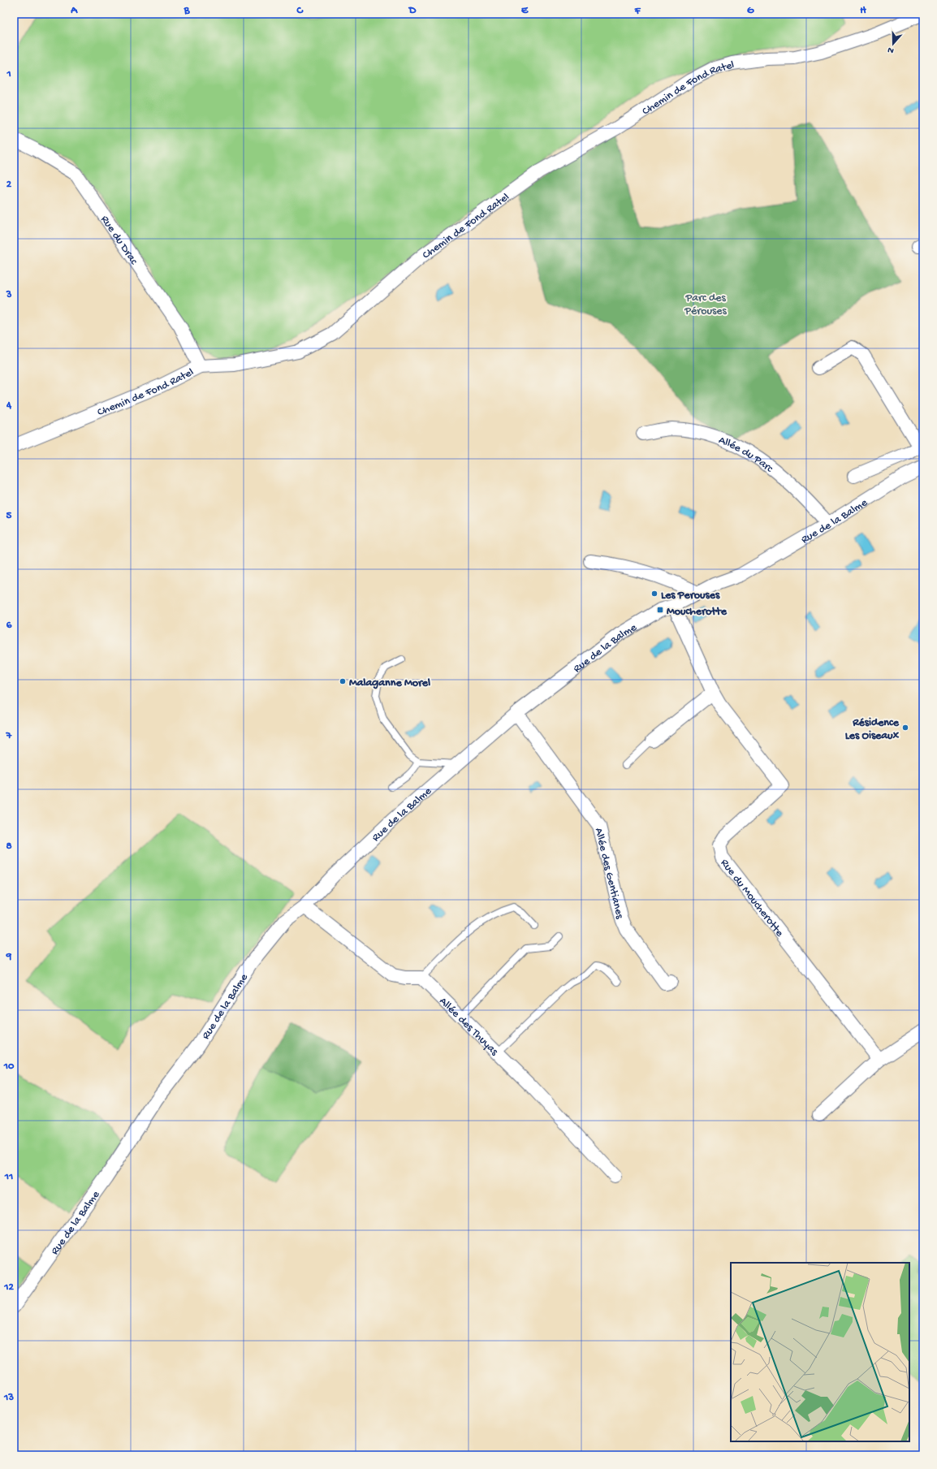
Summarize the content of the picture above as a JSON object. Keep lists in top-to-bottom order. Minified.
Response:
{"streets":{"street":["Chemin de Fond Ratel","Rue du Drac","Allée du Parc","Rue de la Balme","Allée des Gentianes","Rue du Moucherotte","Allée des Thuyas"]},"crossings":[["Chemin de Fond Ratel","Rue du Drac"],["Allée du Parc","Rue de la Balme"],["Rue de la Balme","Allée des Gentianes"],["Rue de la Balme","Rue du Moucherotte"]],"parks":["Parc des Pérouses"],"places":{"other":["Les Perouses","Malaganne Morel","Résidence Les Oiseaux"],"transit":["Moucherotte"]},"north":"bottom","grid":{"columns":["A","B","C","D","E","F","G","H"],"rows":["1","2","3","4","5","6","7","8","9","10","11","12","13"]}}
